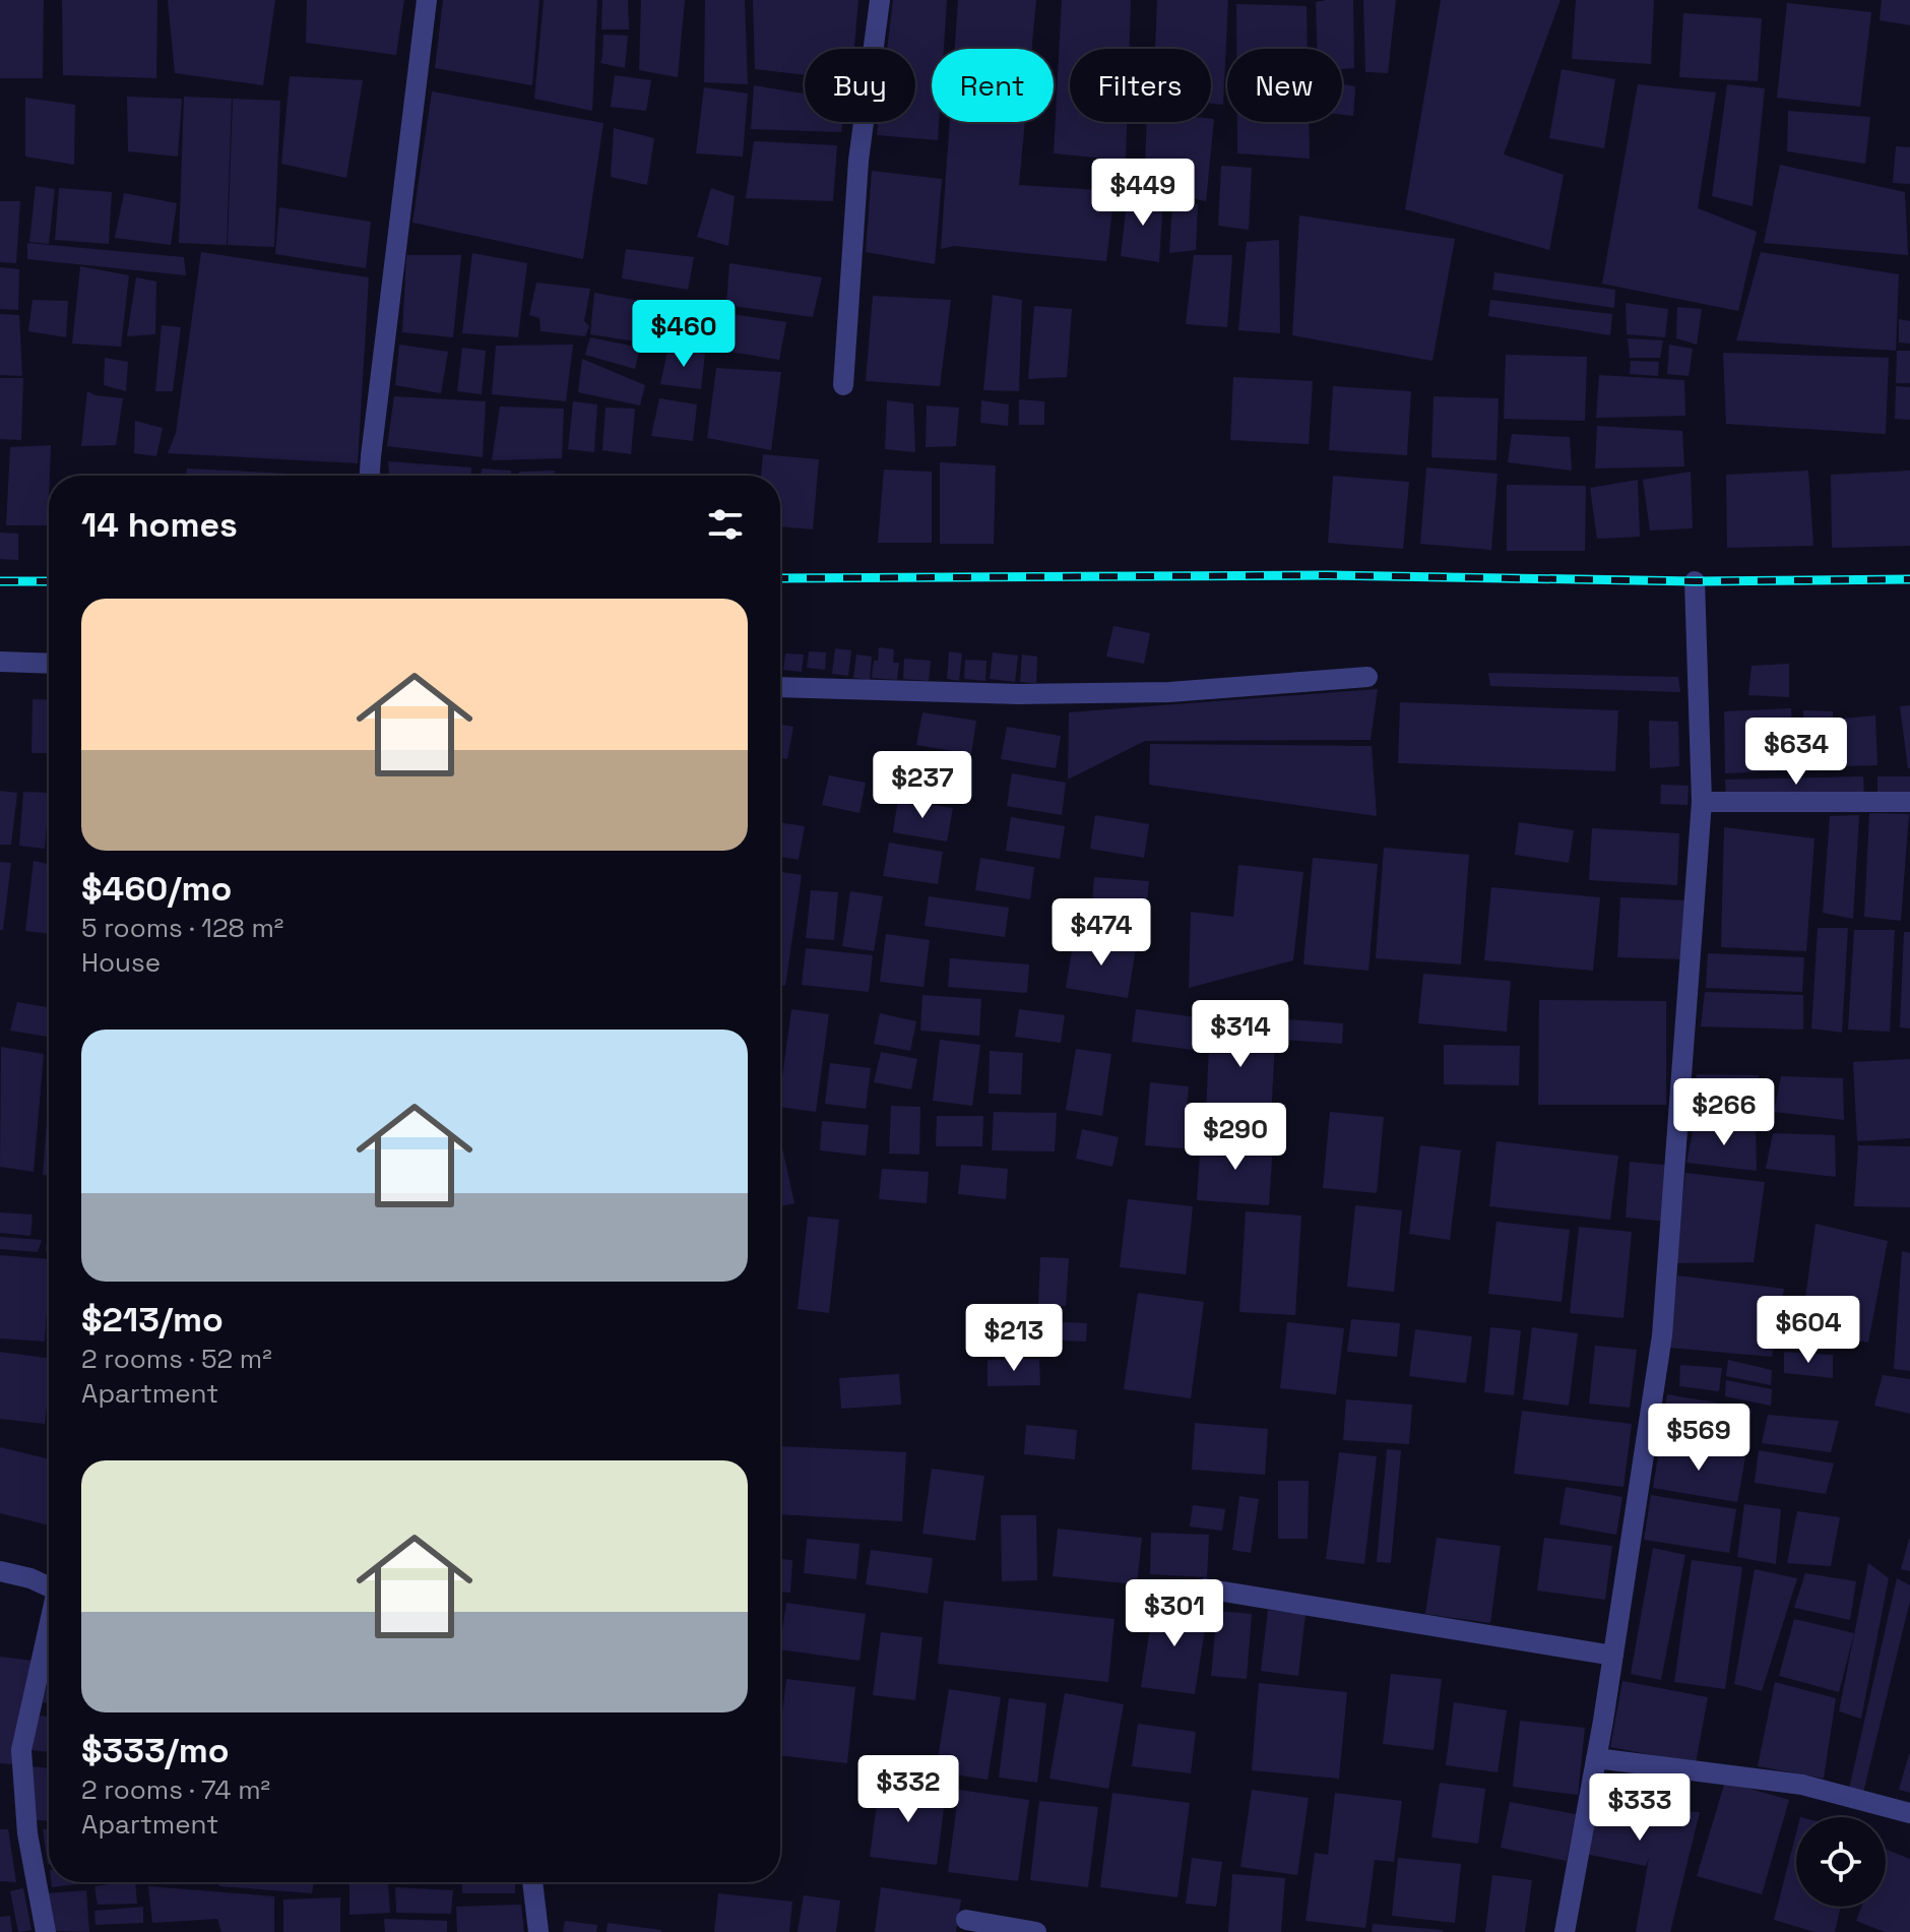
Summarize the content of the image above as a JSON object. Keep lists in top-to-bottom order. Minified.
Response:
{"page":{"chip":["Buy","Rent","Filters","New"],"price":["$449","$460","$634","$237","$474","$314","$266","$290","$604","$213","$569","$301","$332","$333"],"heading":"14 homes","list":[{"name":"$460/mo","note":"5 rooms · 128 m² · House"},{"name":"$213/mo","note":"2 rooms · 52 m² · Apartment"},{"name":"$333/mo","note":"2 rooms · 74 m² · Apartment"}]}}
